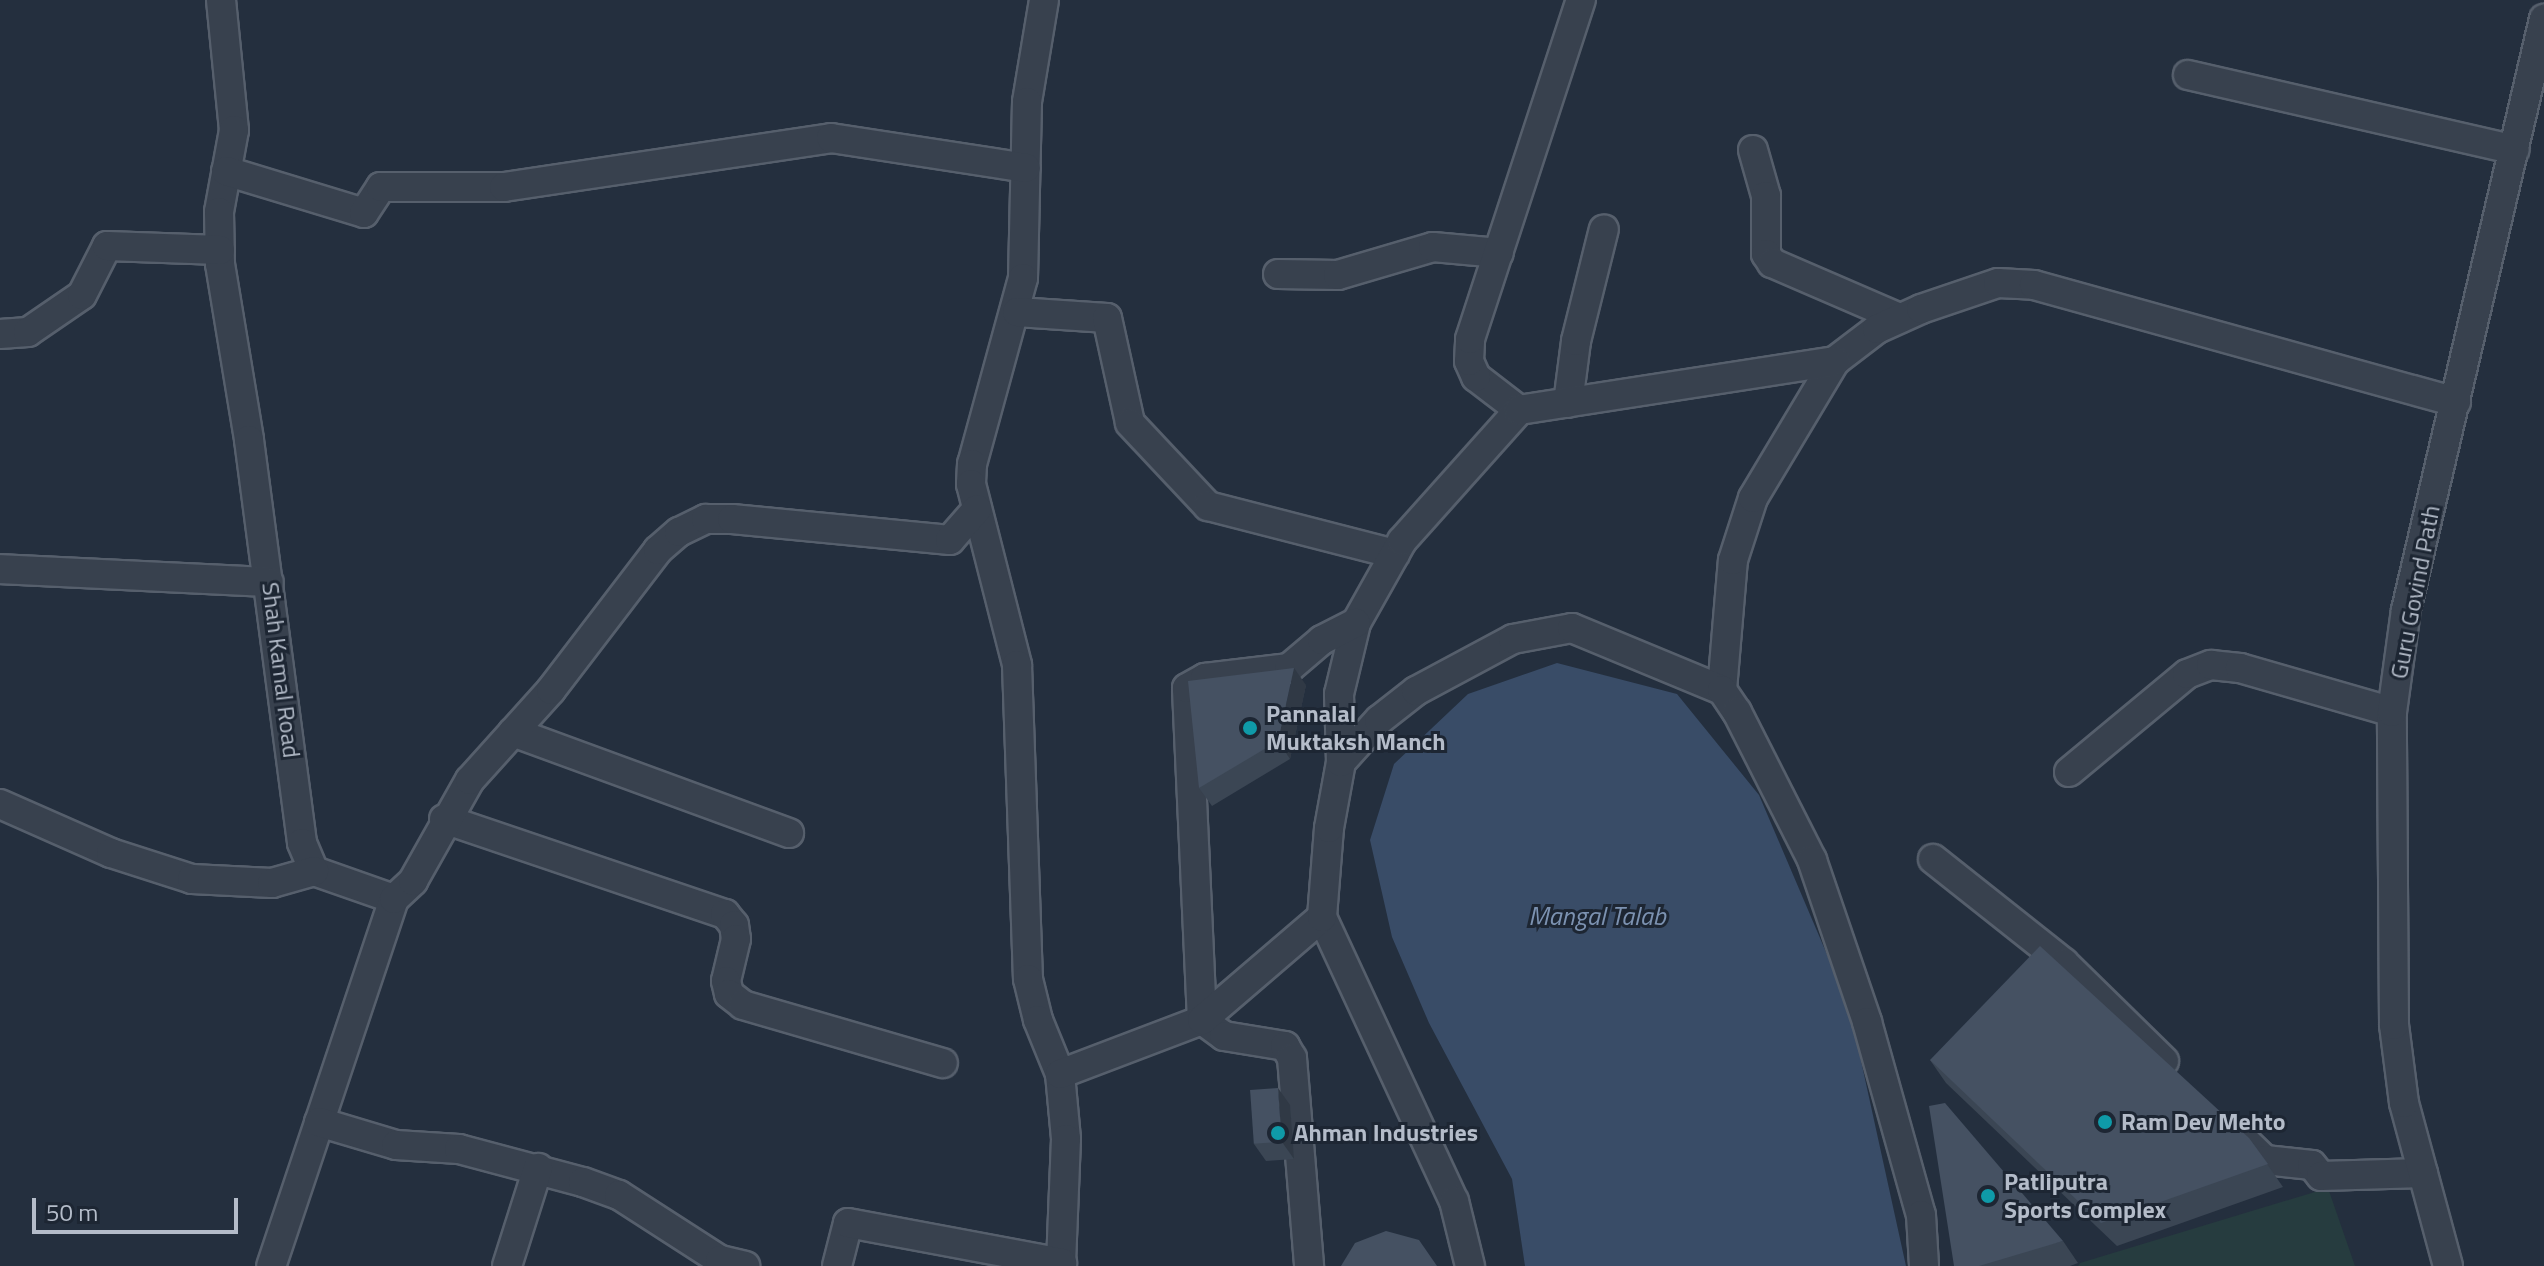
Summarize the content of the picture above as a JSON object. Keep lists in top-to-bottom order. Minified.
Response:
{"streets":{"street":["Guru Govind Path","Shah Kamal Road"]},"water":["Mangal Talab"],"places":["Pannalal Muktaksh Manch","Ram Dev Mehto","Ahman Industries","Patliputra Sports Complex"],"scale_bar":"50 m"}
